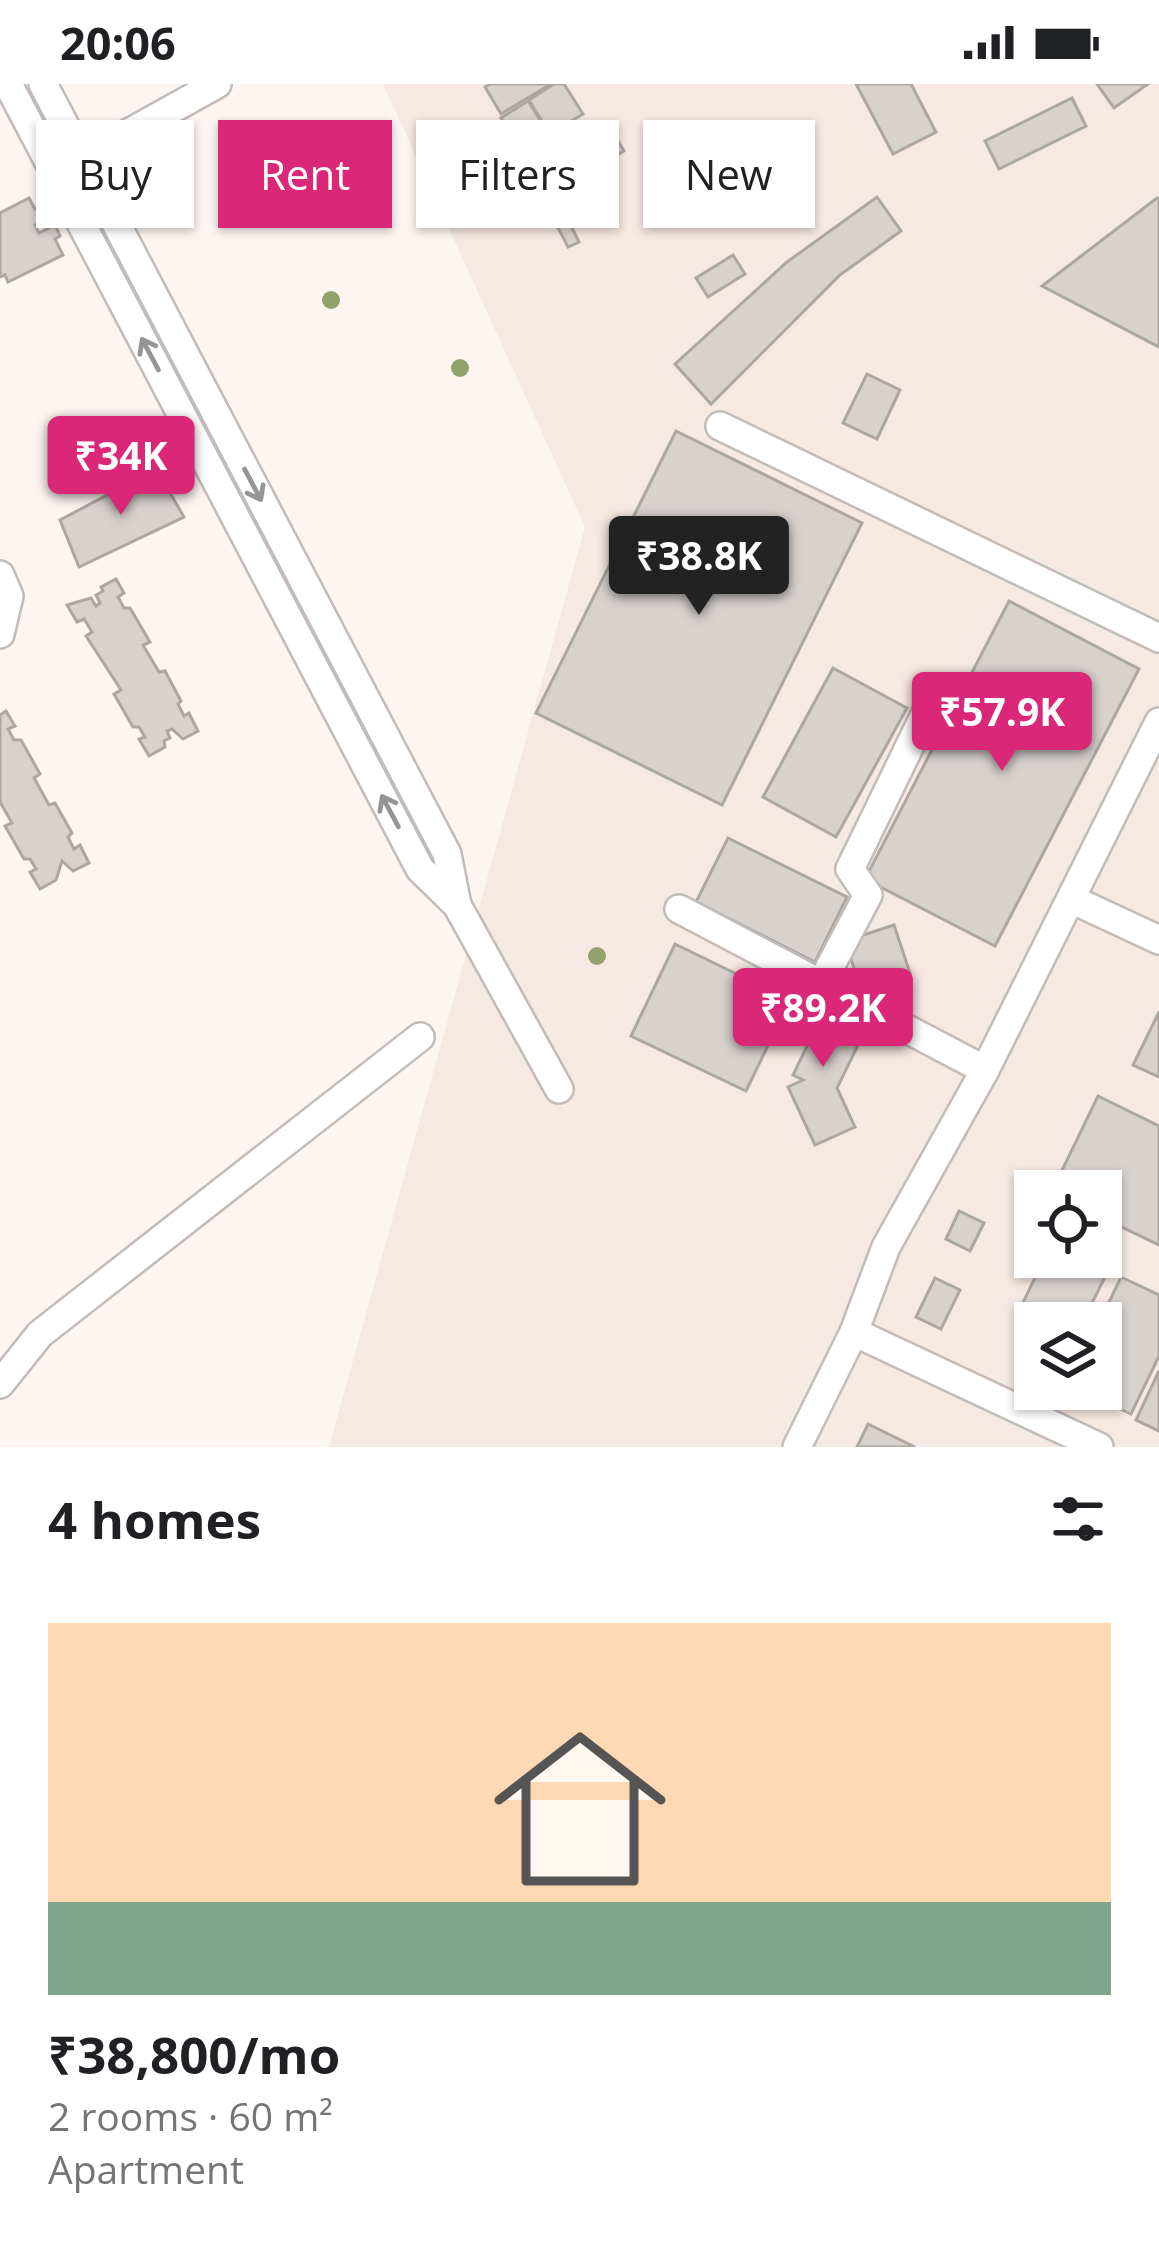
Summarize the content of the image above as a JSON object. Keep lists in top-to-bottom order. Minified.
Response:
{"page":{"status":"20:06","chip":["Buy","Rent","Filters","New"],"price":["₹34K","₹38.8K","₹57.9K","₹89.2K"],"heading":"4 homes","list":[{"name":"₹38,800/mo","note":"2 rooms · 60 m² · Apartment"}]}}
